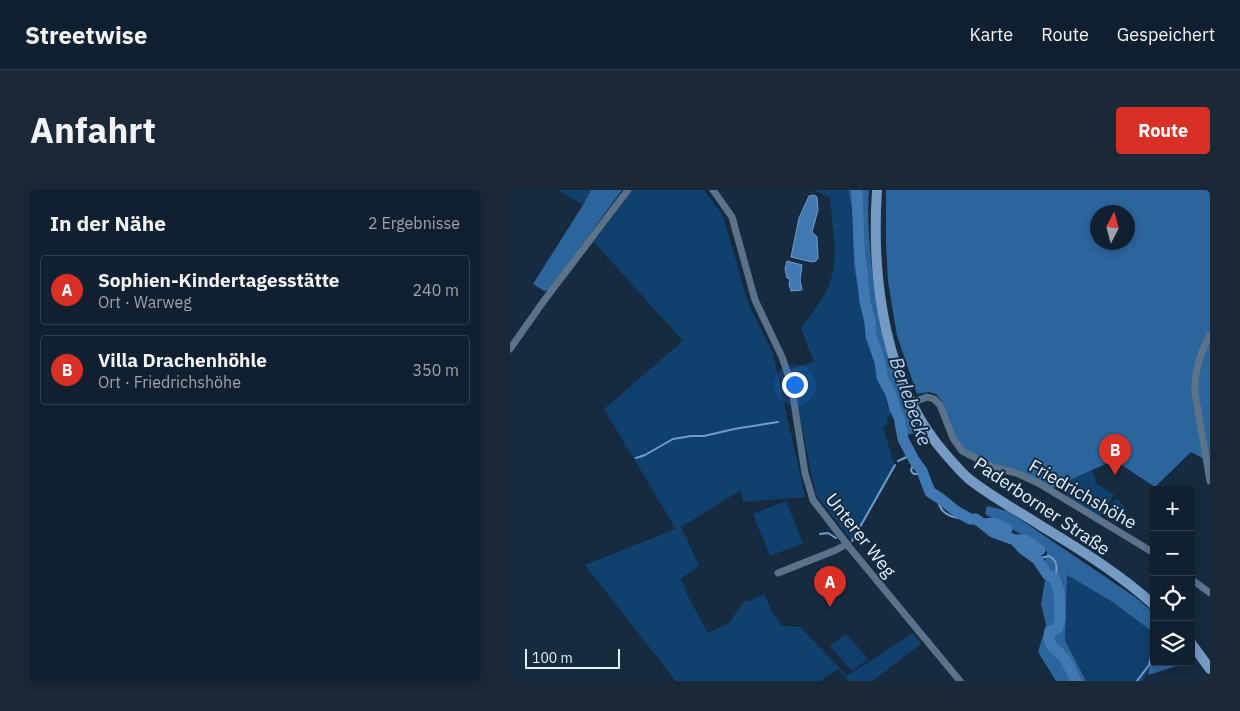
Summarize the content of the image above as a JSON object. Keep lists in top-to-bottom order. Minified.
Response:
{"streets":{"main road":["Paderborner Straße"],"street":["Friedrichshöhe","Unterer Weg"]},"crossings":[["Friedrichshöhe","Paderborner Straße"]],"water":["Berlebecke"],"scale_bar":"100 m","north":"top","page":{"header":"Streetwise","nav":["Karte","Route","Gespeichert"],"title":"Anfahrt","buttons":"Route","heading":["In der Nähe","2 Ergebnisse"],"list":[{"mark":"A","name":"Sophien-Kindertagesstätte","note":"Ort · Warweg","value":"240 m"},{"mark":"B","name":"Villa Drachenhöhle","note":"Ort · Friedrichshöhe","value":"350 m"}],"pins":["B","A"],"map_buttons":["+","−"],"scale":"100 m"}}
